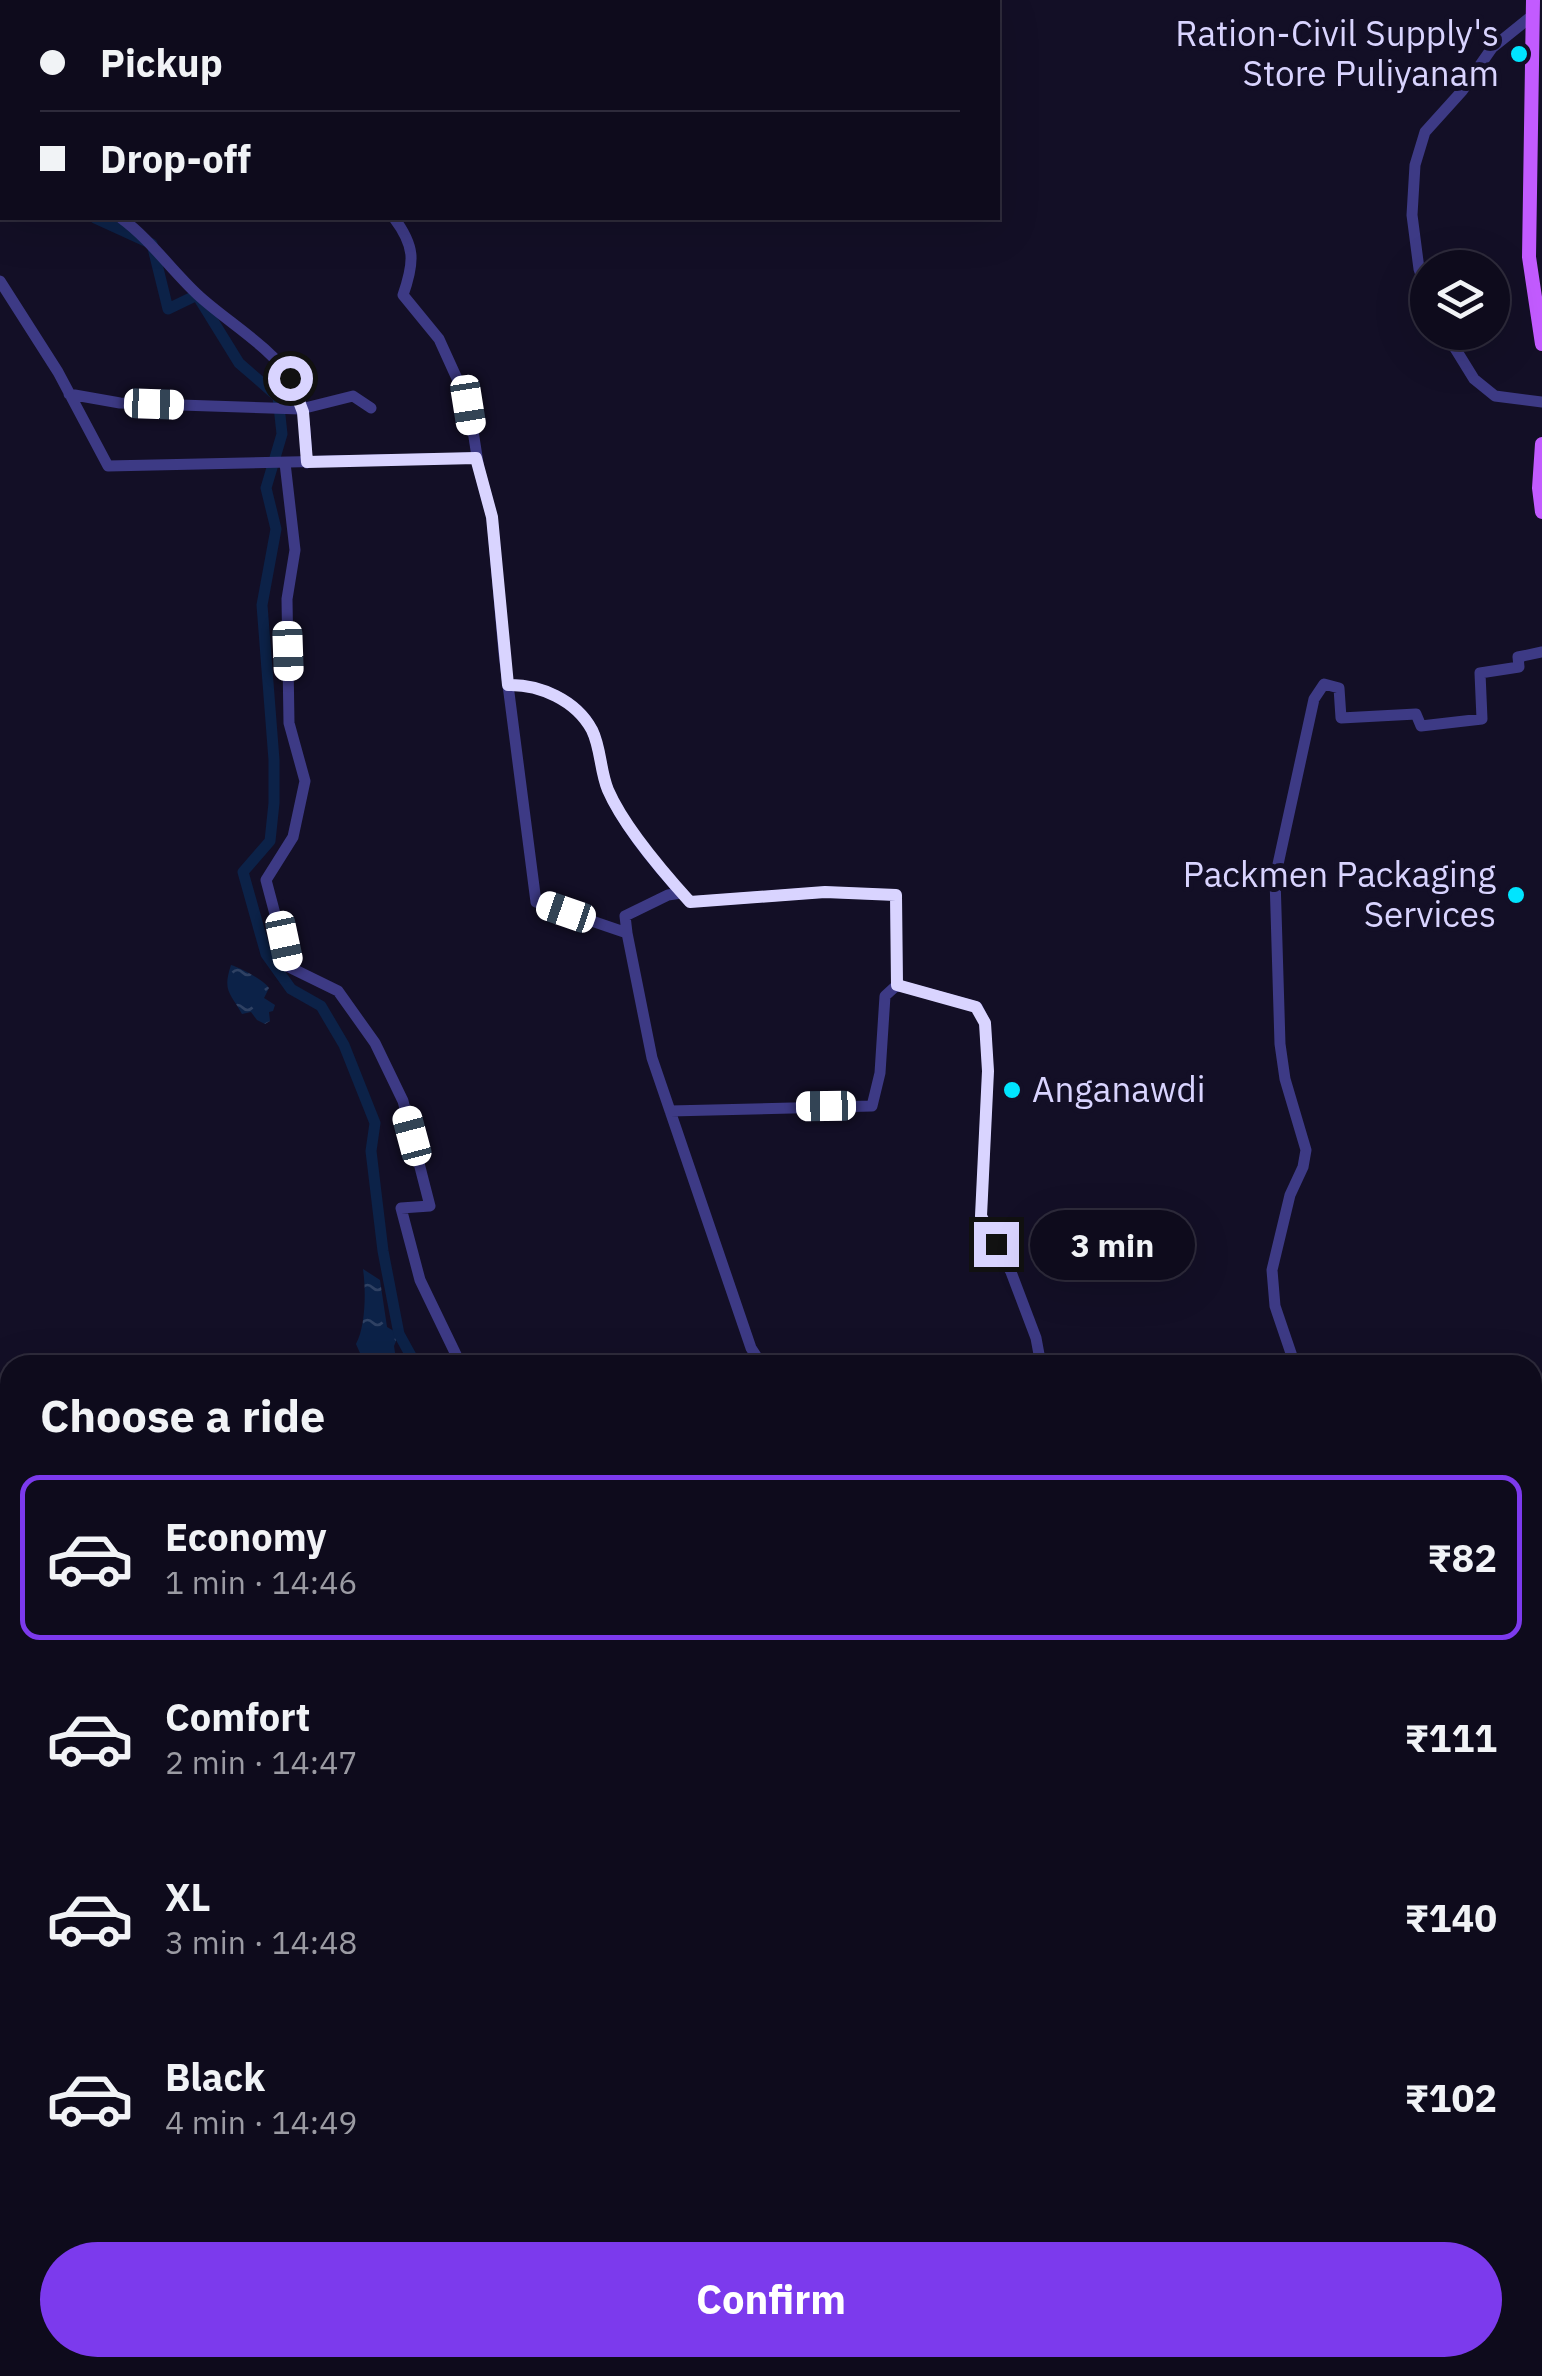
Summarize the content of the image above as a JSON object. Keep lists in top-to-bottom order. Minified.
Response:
{"places":["Ration-Civil Supply's Store Puliyanam","Packmen Packaging Services","Anganawdi"],"page":{"banner":["Pickup","Drop-off"],"bubble":"3 min","heading":"Choose a ride","list":[{"name":"Economy","note":"1 min · 14:46","value":"₹82"},{"name":"Comfort","note":"2 min · 14:47","value":"₹111"},{"name":"XL","note":"3 min · 14:48","value":"₹140"},{"name":"Black","note":"4 min · 14:49","value":"₹102"}],"buttons":"Confirm"}}
